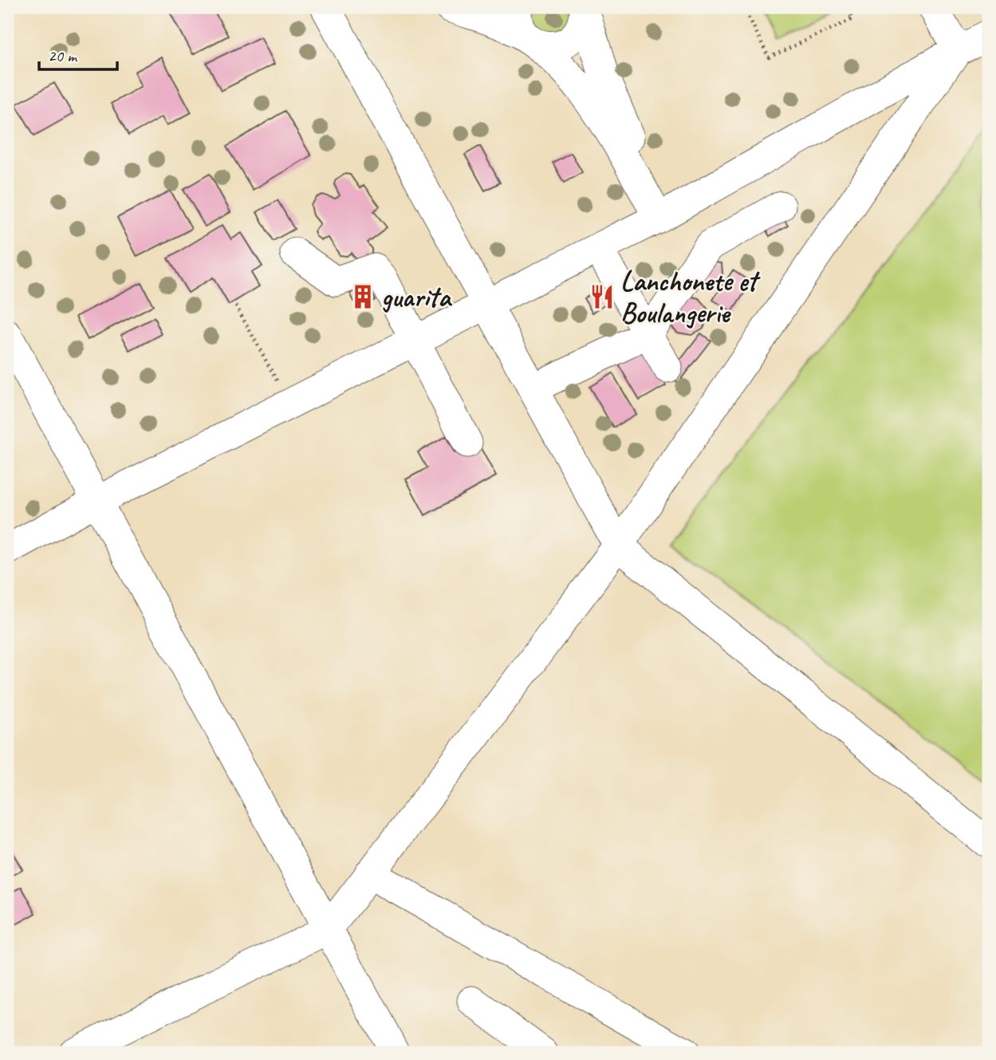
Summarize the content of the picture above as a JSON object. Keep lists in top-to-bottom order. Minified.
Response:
{"places":{"building":["guarita"],"restaurant":["Lanchonete et Boulangerie"]},"scale_bar":"20 m"}
